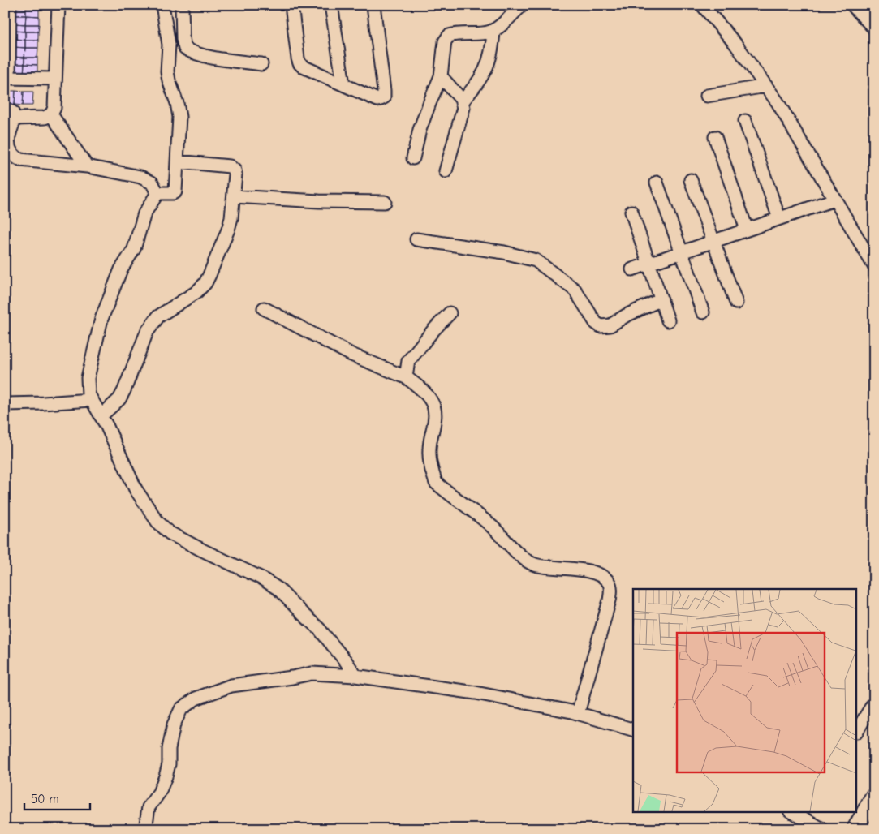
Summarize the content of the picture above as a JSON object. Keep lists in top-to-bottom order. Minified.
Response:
{"scale_bar":"50 m"}
